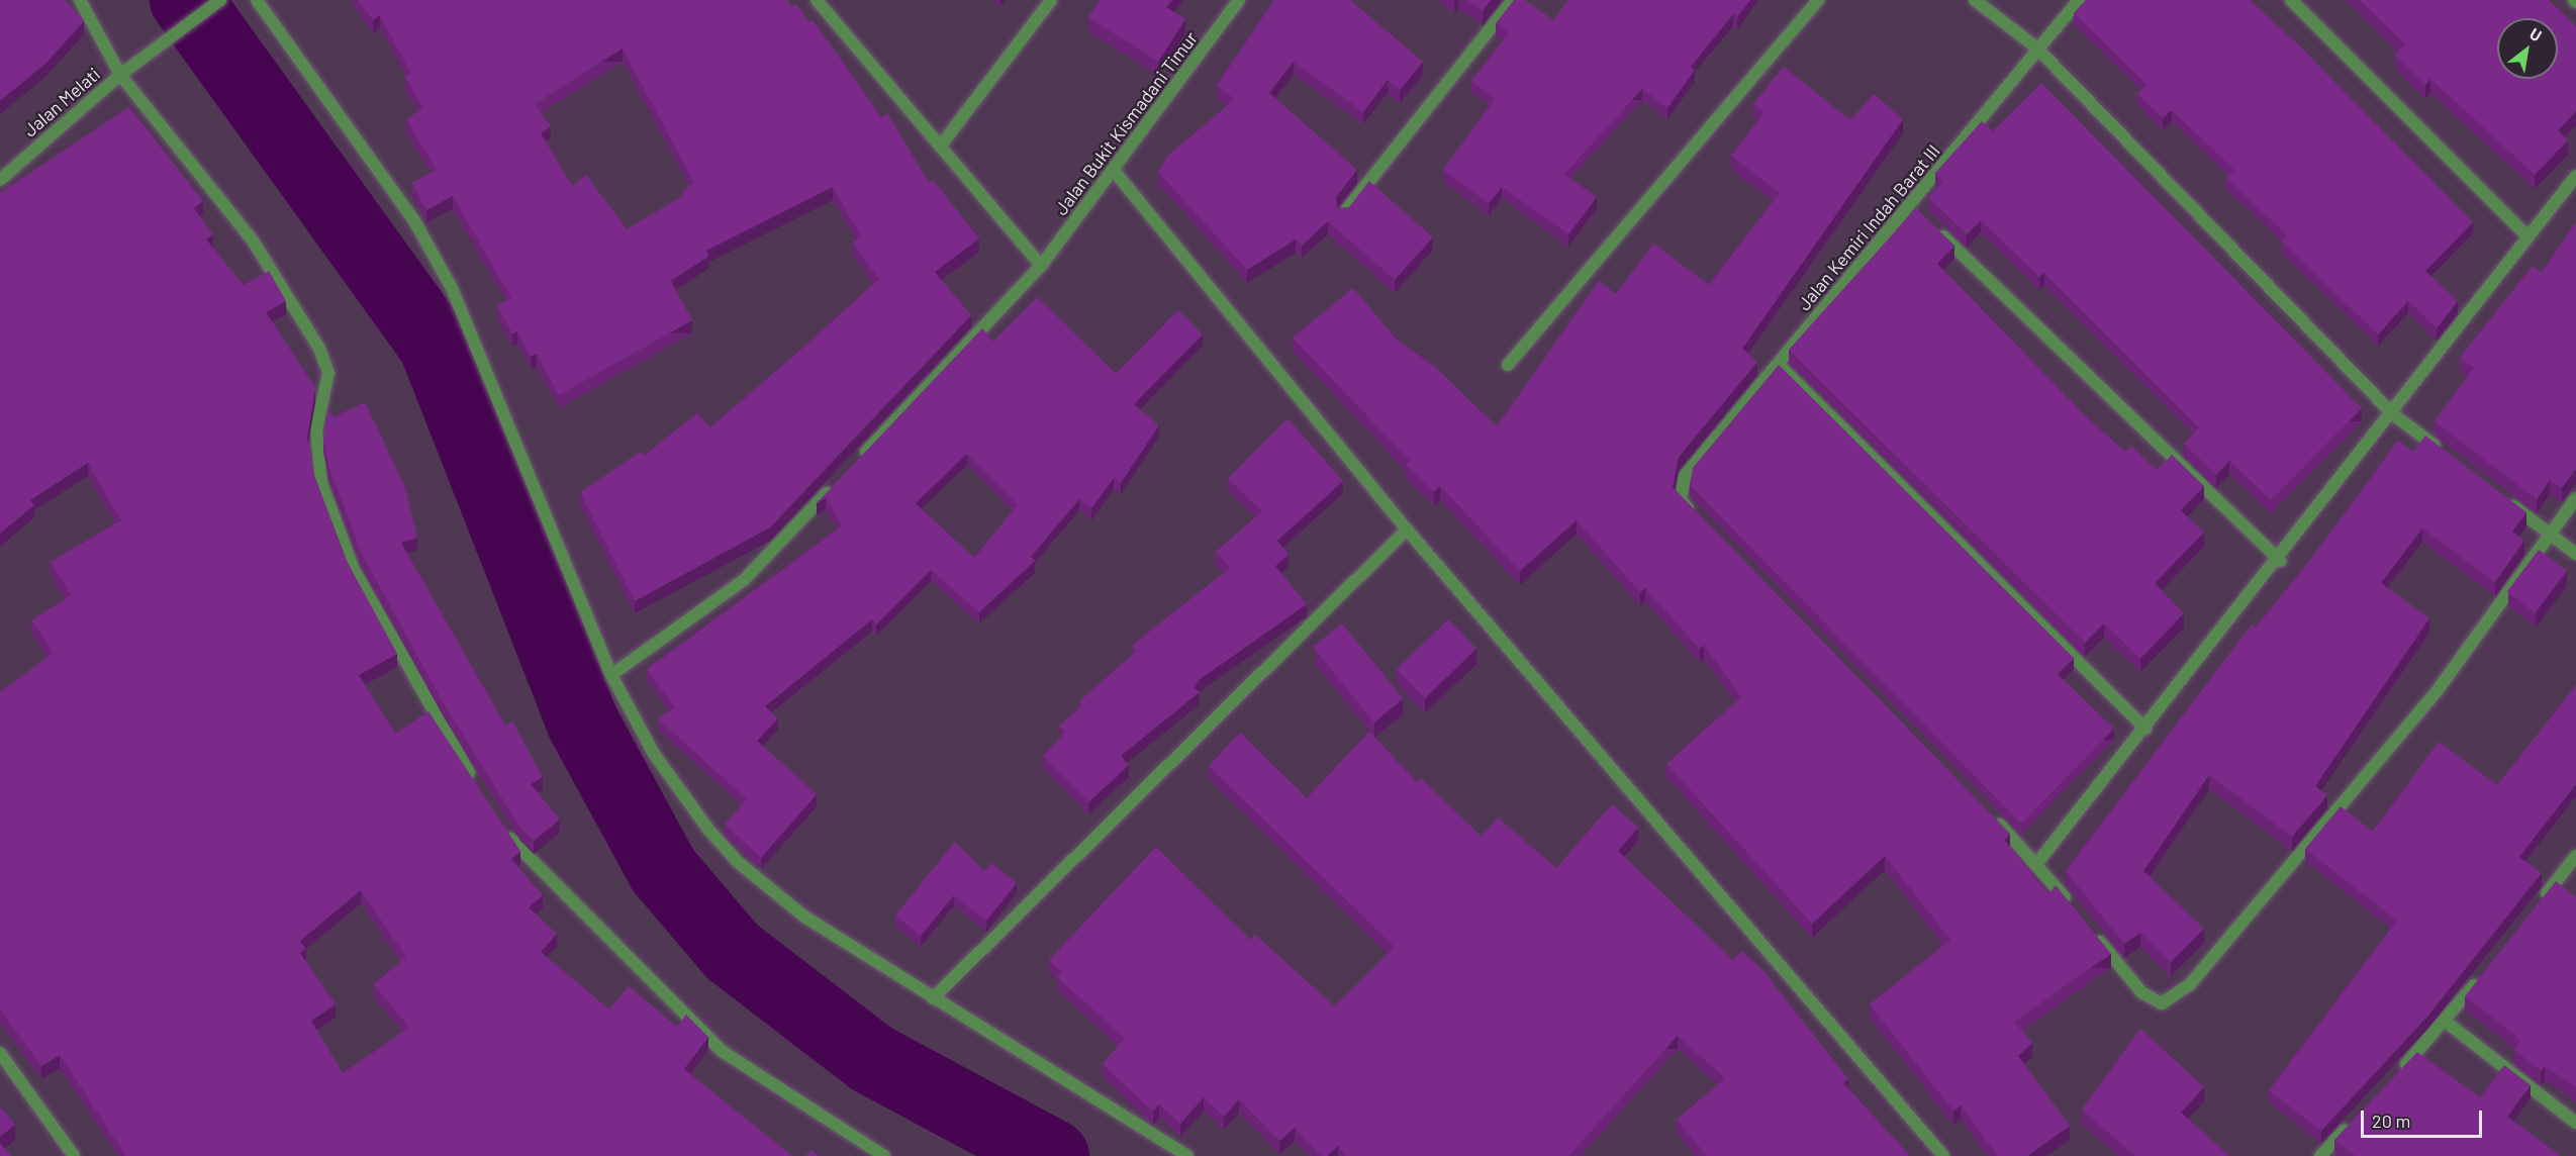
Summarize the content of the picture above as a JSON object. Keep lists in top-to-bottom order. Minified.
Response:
{"streets":{"street":["Jalan Melati","Jalan Bukit Kismadani Timur","Jalan Kemiri Indah Barat III"]},"scale_bar":"20 m","north":"top right"}
